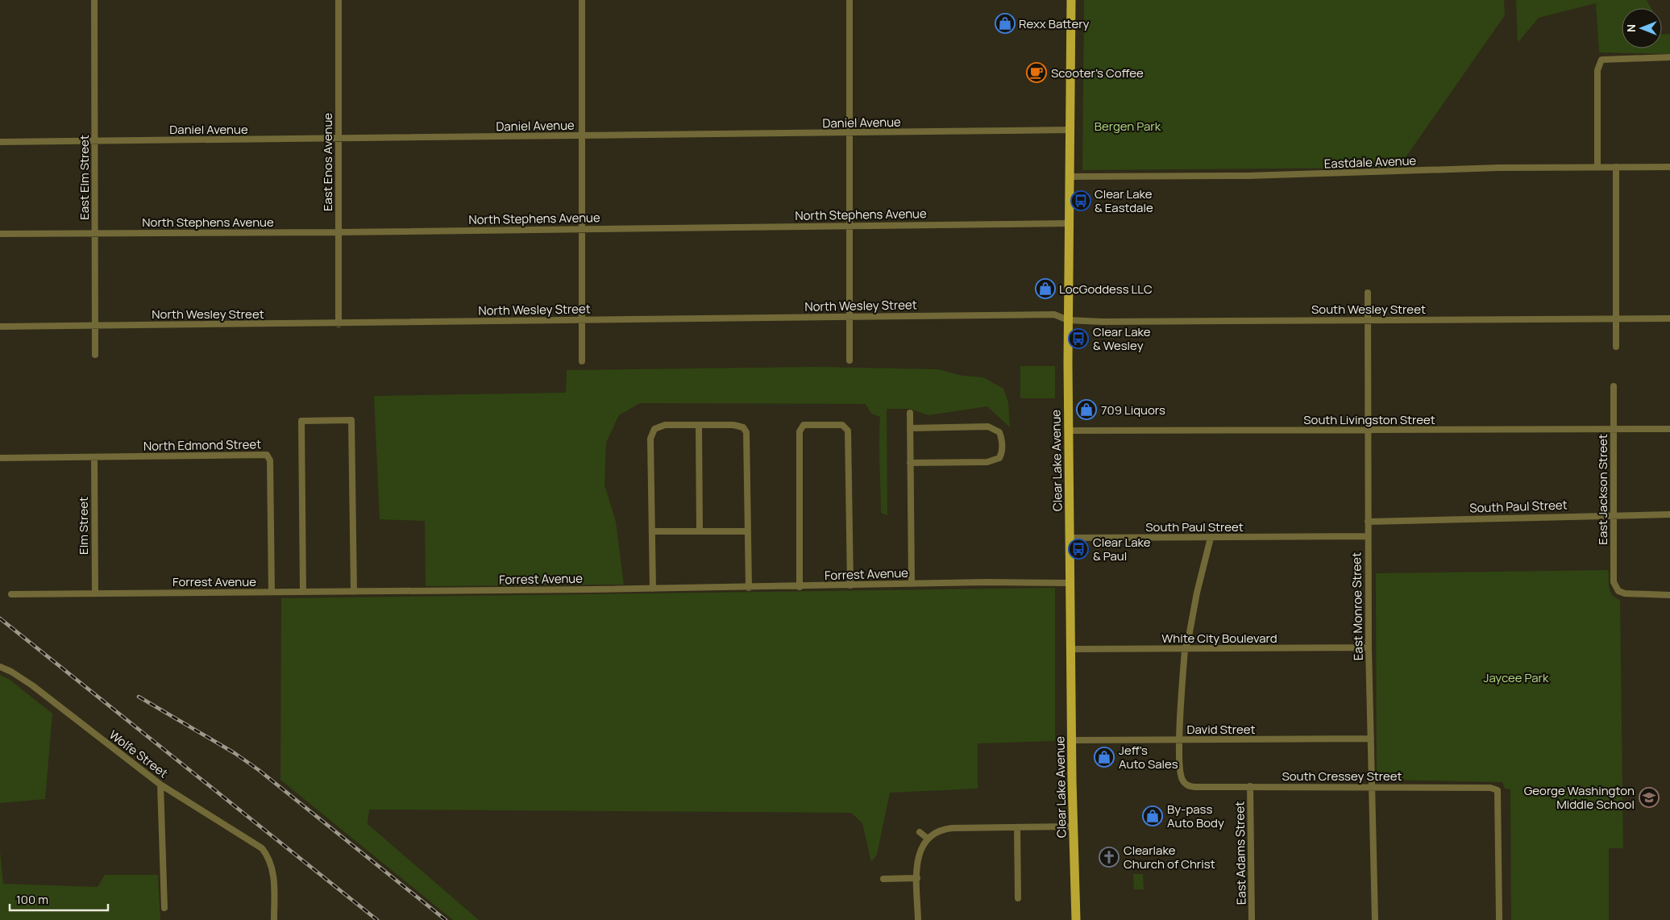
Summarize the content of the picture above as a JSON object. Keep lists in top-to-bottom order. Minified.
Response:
{"streets":{"main road":["Clear Lake Avenue"],"street":["Daniel Avenue","East Enos Avenue","Eastdale Avenue","East Elm Street","North Stephens Avenue","North Wesley Street","South Wesley Street","South Livingston Street","North Edmond Street","East Jackson Street","South Paul Street","Elm Street","Forrest Avenue","East Monroe Street","White City Boulevard","David Street","Wolfe Street","South Cressey Street","East Adams Street"]},"crossings":[["Daniel Avenue","East Enos Avenue"],["Daniel Avenue","East Elm Street"],["Daniel Avenue","Clear Lake Avenue"],["East Enos Avenue","North Stephens Avenue"],["East Enos Avenue","North Wesley Street"],["Eastdale Avenue","Clear Lake Avenue"],["East Elm Street","North Stephens Avenue"],["East Elm Street","North Wesley Street"],["North Stephens Avenue","Clear Lake Avenue"],["North Wesley Street","South Wesley Street"],["North Wesley Street","Clear Lake Avenue"],["South Wesley Street","Clear Lake Avenue"],["South Wesley Street","East Monroe Street"],["South Livingston Street","Clear Lake Avenue"],["South Livingston Street","East Jackson Street"],["South Livingston Street","East Monroe Street"],["North Edmond Street","Elm Street"],["North Edmond Street","Forrest Avenue"],["Clear Lake Avenue","South Paul Street"],["Clear Lake Avenue","Forrest Avenue"],["Clear Lake Avenue","White City Boulevard"],["Clear Lake Avenue","David Street"],["East Jackson Street","South Paul Street"],["South Paul Street","East Monroe Street"],["Elm Street","Forrest Avenue"],["East Monroe Street","White City Boulevard"],["East Monroe Street","David Street"],["East Monroe Street","South Cressey Street"],["David Street","South Cressey Street"],["South Cressey Street","East Adams Street"]],"parks":["Bergen Park","Jaycee Park"],"places":{"shop":["Rexx Battery","LocGoddess LLC","709 Liquors","Jeff's Auto Sales","By-pass Auto Body"],"cafe":["Scooter's Coffee"],"bus stop":["Clear Lake & Eastdale","Clear Lake & Wesley","Clear Lake & Paul"],"school or university":["George Washington Middle School"],"church":["Clearlake Church of Christ"]},"scale_bar":"100 m","north":"left"}
